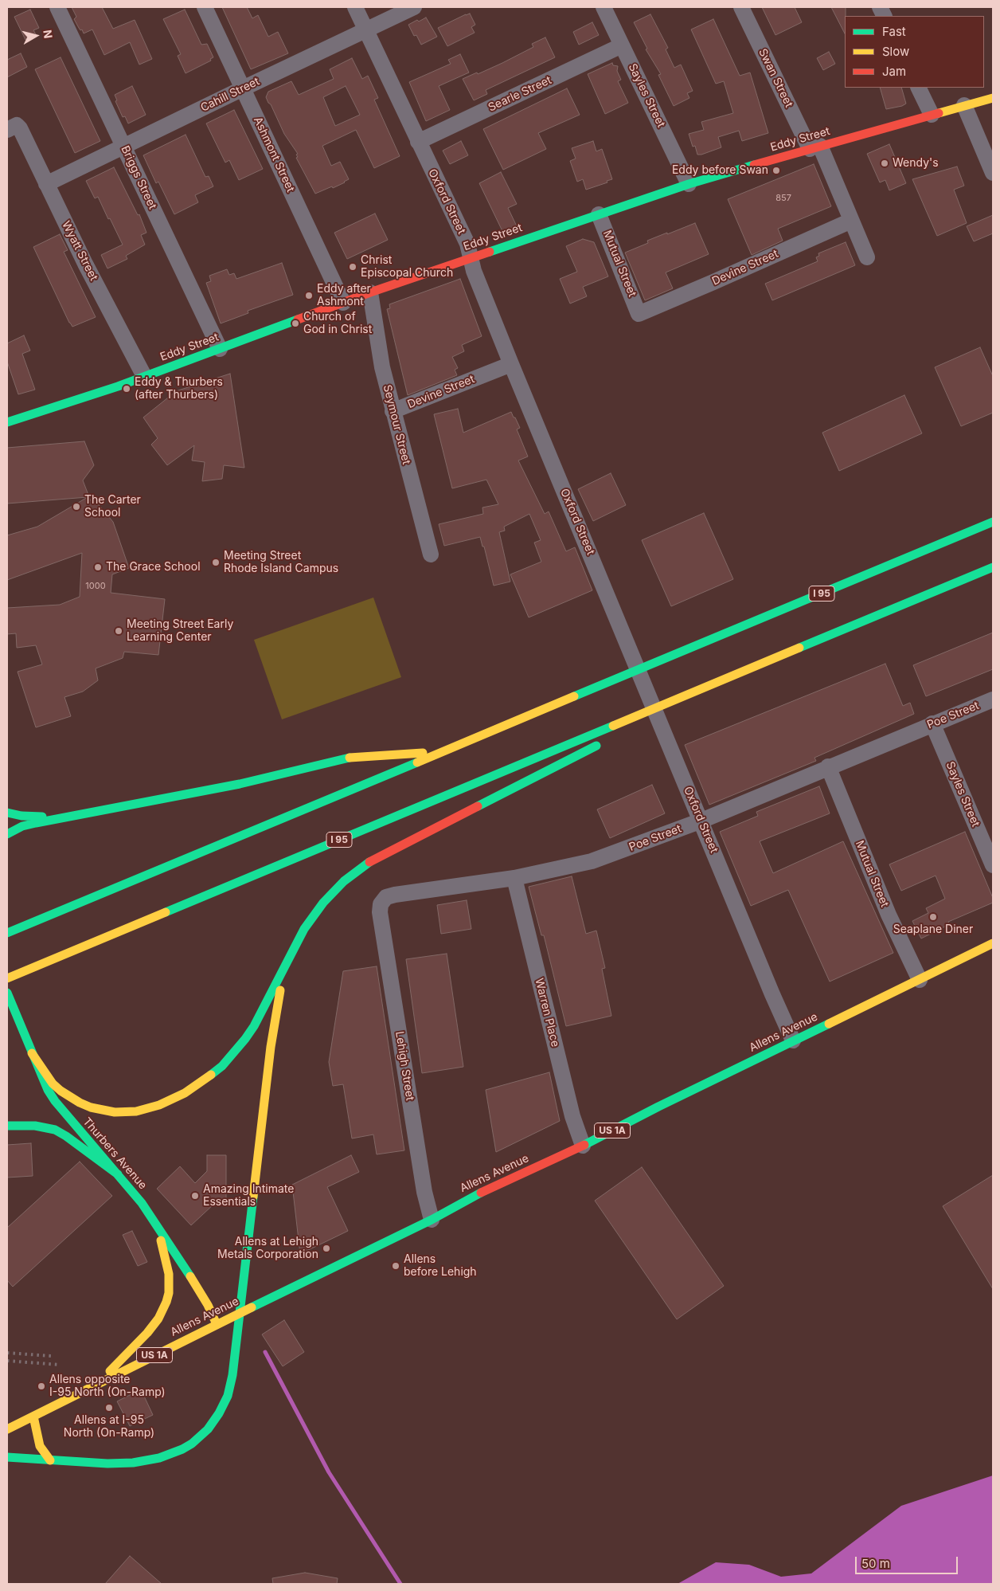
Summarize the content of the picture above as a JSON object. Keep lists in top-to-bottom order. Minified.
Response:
{"streets":{"main road":["Eddy Street","I 95","Allens Avenue","US 1A","Thurbers Avenue"],"street":["Swan Street","Searle Street","Cahill Street","Sayles Street","Ashmont Street","Briggs Street","Oxford Street","Wyatt Street","Mutual Street","Devine Street","Seymour Street","Poe Street","Warren Place","Lehigh Street"]},"crossings":[["Swan Street","Eddy Street"],["Swan Street","Devine Street"],["Searle Street","Sayles Street"],["Searle Street","Oxford Street"],["Cahill Street","Ashmont Street"],["Cahill Street","Briggs Street"],["Cahill Street","Oxford Street"],["Cahill Street","Wyatt Street"],["Sayles Street","Eddy Street"],["Sayles Street","Poe Street"],["Eddy Street","Ashmont Street"],["Eddy Street","Briggs Street"],["Eddy Street","Oxford Street"],["Eddy Street","Wyatt Street"],["Eddy Street","Mutual Street"],["Eddy Street","Seymour Street"],["Oxford Street","Devine Street"],["Oxford Street","Poe Street"],["Oxford Street","Allens Avenue"],["Mutual Street","Devine Street"],["Mutual Street","Poe Street"],["Mutual Street","Allens Avenue"],["Devine Street","Seymour Street"],["Poe Street","Warren Place"],["Poe Street","Lehigh Street"],["Warren Place","Allens Avenue"],["Allens Avenue","Lehigh Street"],["Allens Avenue","Thurbers Avenue"]],"places":["Wendy's","Eddy before Swan","Christ Episcopal Church","Eddy after Ashmont","Church of God in Christ","Eddy & Thurbers (after Thurbers)","The Carter School","Meeting Street Rhode Island Campus","The Grace School","Meeting Street Early Learning Center","Seaplane Diner","Amazing Intimate Essentials","Allens at Lehigh Metals Corporation","Allens before Lehigh","Allens opposite I-95 North (On-Ramp)","Allens at I-95 North (On-Ramp)"],"house_numbers":["857","1000"],"legend":["Fast","Slow","Jam"],"scale_bar":"50 m","north":"right"}
